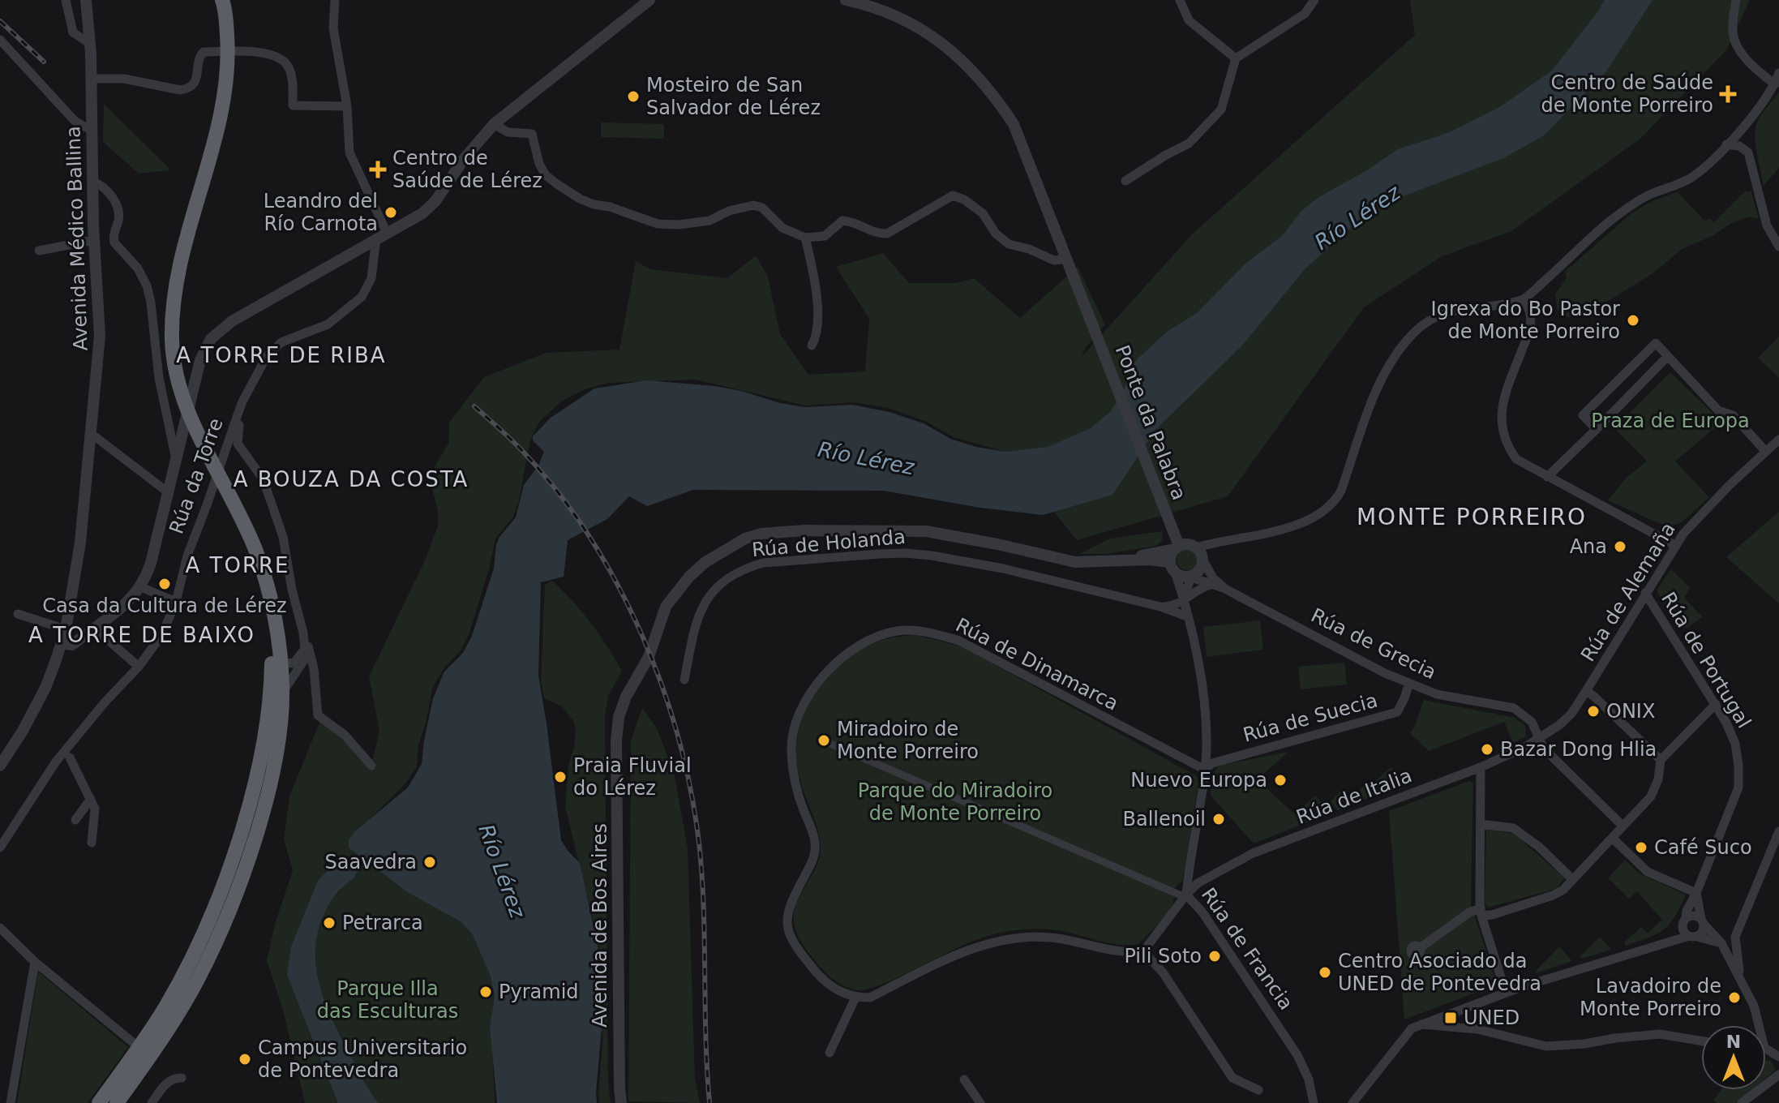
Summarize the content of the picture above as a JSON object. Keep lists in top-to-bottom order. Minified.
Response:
{"streets":{"street":["Avenida Médico Ballina","Ponte da Palabra","Rúa da Torre","Rúa de Holanda","Rúa de Alemaña","Rúa de Grecia","Rúa de Portugal","Rúa de Dinamarca","Rúa de Suecia","Rúa de Italia","Avenida de Bos Aires","Rúa de Francia"]},"crossings":[["Ponte da Palabra","Rúa de Grecia"],["Ponte da Palabra","Avenida de Bos Aires"],["Rúa de Holanda","Rúa de Grecia"],["Rúa de Alemaña","Rúa de Grecia"],["Rúa de Alemaña","Rúa de Portugal"],["Rúa de Alemaña","Rúa de Italia"],["Rúa de Grecia","Rúa de Suecia"],["Rúa de Grecia","Rúa de Italia"],["Rúa de Grecia","Avenida de Bos Aires"],["Rúa de Dinamarca","Rúa de Suecia"],["Rúa de Dinamarca","Rúa de Francia"],["Rúa de Suecia","Rúa de Francia"],["Rúa de Italia","Rúa de Francia"]],"districts":["A TORRE DE RIBA","A BOUZA DA COSTA","MONTE PORREIRO","A TORRE","A TORRE DE BAIXO"],"water":["Río Lérez"],"parks":["Praza de Europa","Parque do Miradoiro de Monte Porreiro","Parque Illa das Esculturas"],"places":{"health":["Centro de Saúde de Monte Porreiro","Centro de Saúde de Lérez"],"other":["Mosteiro de San Salvador de Lérez","Leandro del Río Carnota","Igrexa do Bo Pastor de Monte Porreiro","Ana","Casa da Cultura de Lérez","ONIX","Miradoiro de Monte Porreiro","Bazar Dong Hlia","Praia Fluvial do Lérez","Nuevo Europa","Ballenoil","Café Suco","Saavedra","Petrarca","Pili Soto","Centro Asociado da UNED de Pontevedra","Pyramid","Lavadoiro de Monte Porreiro","Campus Universitario de Pontevedra"],"transit":["UNED"]},"north":"top"}
